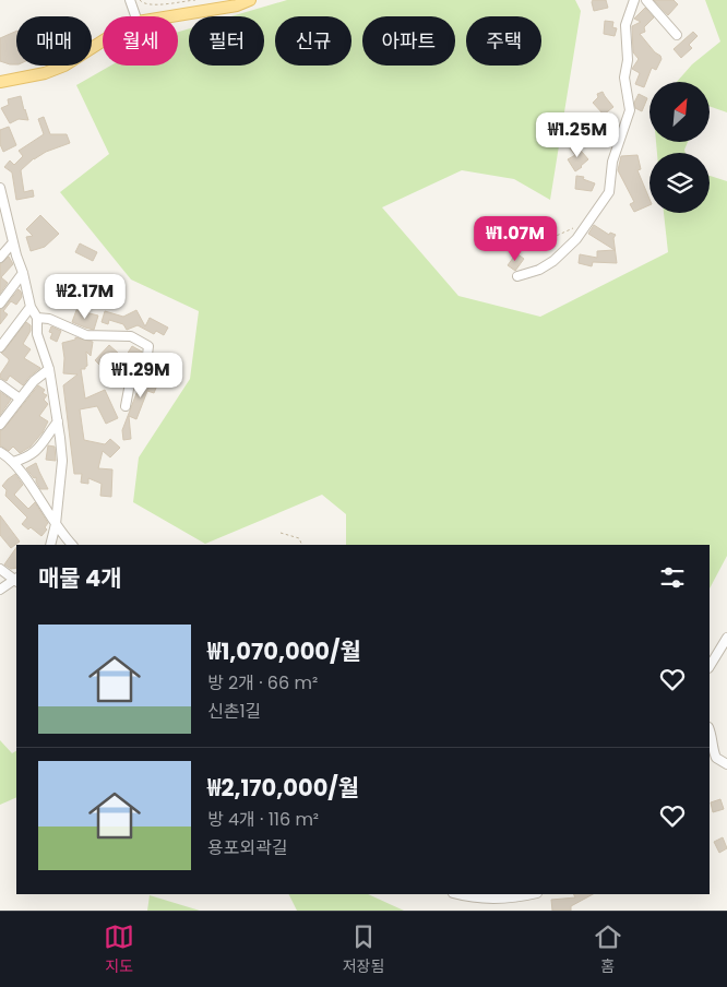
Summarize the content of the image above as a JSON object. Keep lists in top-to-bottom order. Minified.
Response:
{"north":"top right","page":{"chip":["매매","월세","필터","신규","아파트","주택"],"price":["₩1.25M","₩1.07M","₩2.17M","₩1.29M"],"heading":"매물 4개","list":[{"name":"₩1,070,000/월","note":"방 2개 · 66 m² · 신촌1길"},{"name":"₩2,170,000/월","note":"방 4개 · 116 m² · 용포외곽길"}],"tabs":["지도","저장됨","홈"]}}
